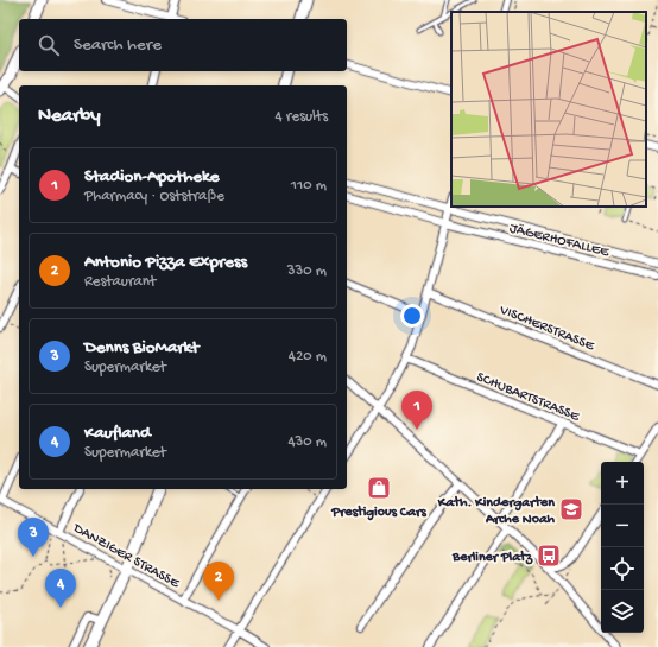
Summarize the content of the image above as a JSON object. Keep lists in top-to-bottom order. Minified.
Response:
{"streets":{"street":["JÄGERHOFALLEE","VISCHERSTRASSE","SCHUBARTSTRASSE","DANZIGER STRASSE"]},"places":{"shop":["Prestigious Cars"],"school or university":["Kath. Kindergarten Arche Noah"],"bus stop":["Berliner Platz"]},"page":{"search":"Search here","heading":["Nearby","4 results"],"list":[{"mark":"1","name":"Stadion-Apotheke","note":"Pharmacy · Oststraße","value":"110 m"},{"mark":"2","name":"Antonio Pizza Express","note":"Restaurant","value":"330 m"},{"mark":"3","name":"Denns BioMarkt","note":"Supermarket","value":"420 m"},{"mark":"4","name":"Kaufland","note":"Supermarket","value":"430 m"}],"pins":["1","3","2","4"],"map_buttons":["+","−"]}}
